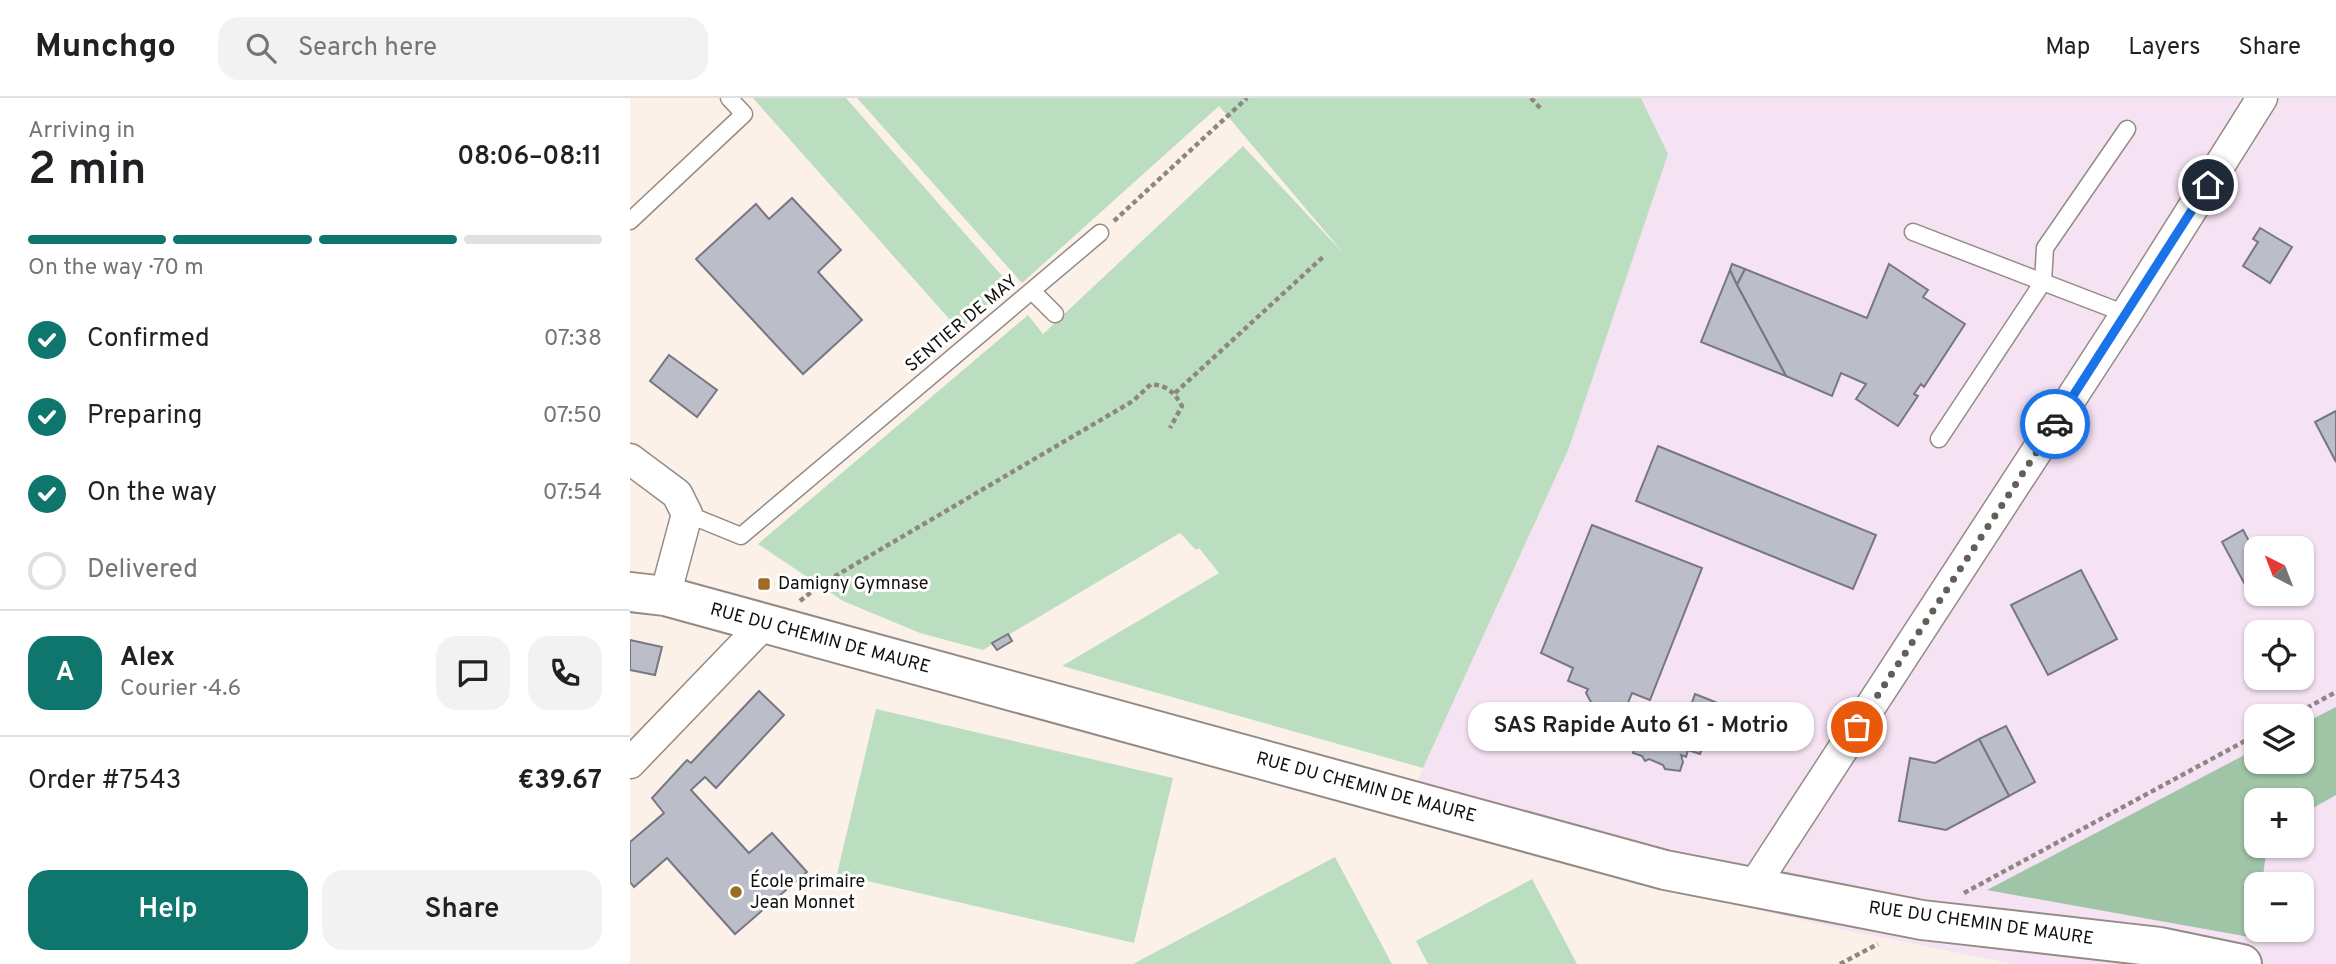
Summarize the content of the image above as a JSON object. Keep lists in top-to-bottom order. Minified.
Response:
{"streets":{"street":["RUE DU CHEMIN DE MAURE"],"lane":["SENTIER DE MAY"]},"crossings":[["SENTIER DE MAY","RUE DU CHEMIN DE MAURE"]],"places":{"transit":["Damigny Gymnase"],"other":["SAS Rapide Auto 61 - Motrio","École primaire Jean Monnet"]},"north":"top left","page":{"header":"Munchgo","search":"Search here","nav":["Map","Layers","Share"],"heading":["2 min","Arriving in","08:06–08:11"],"panel":["Alex","Courier · 4.6","Order #7543","€39.67"],"bar":"On the way · 70 m","list":[["Confirmed","07:38"],["Preparing","07:50"],["On the way","07:54"],"Delivered"],"map_buttons":["+","−"],"round":"A","bubble":"SAS Rapide Auto 61 - Motrio","buttons":["Help","Share"]}}
